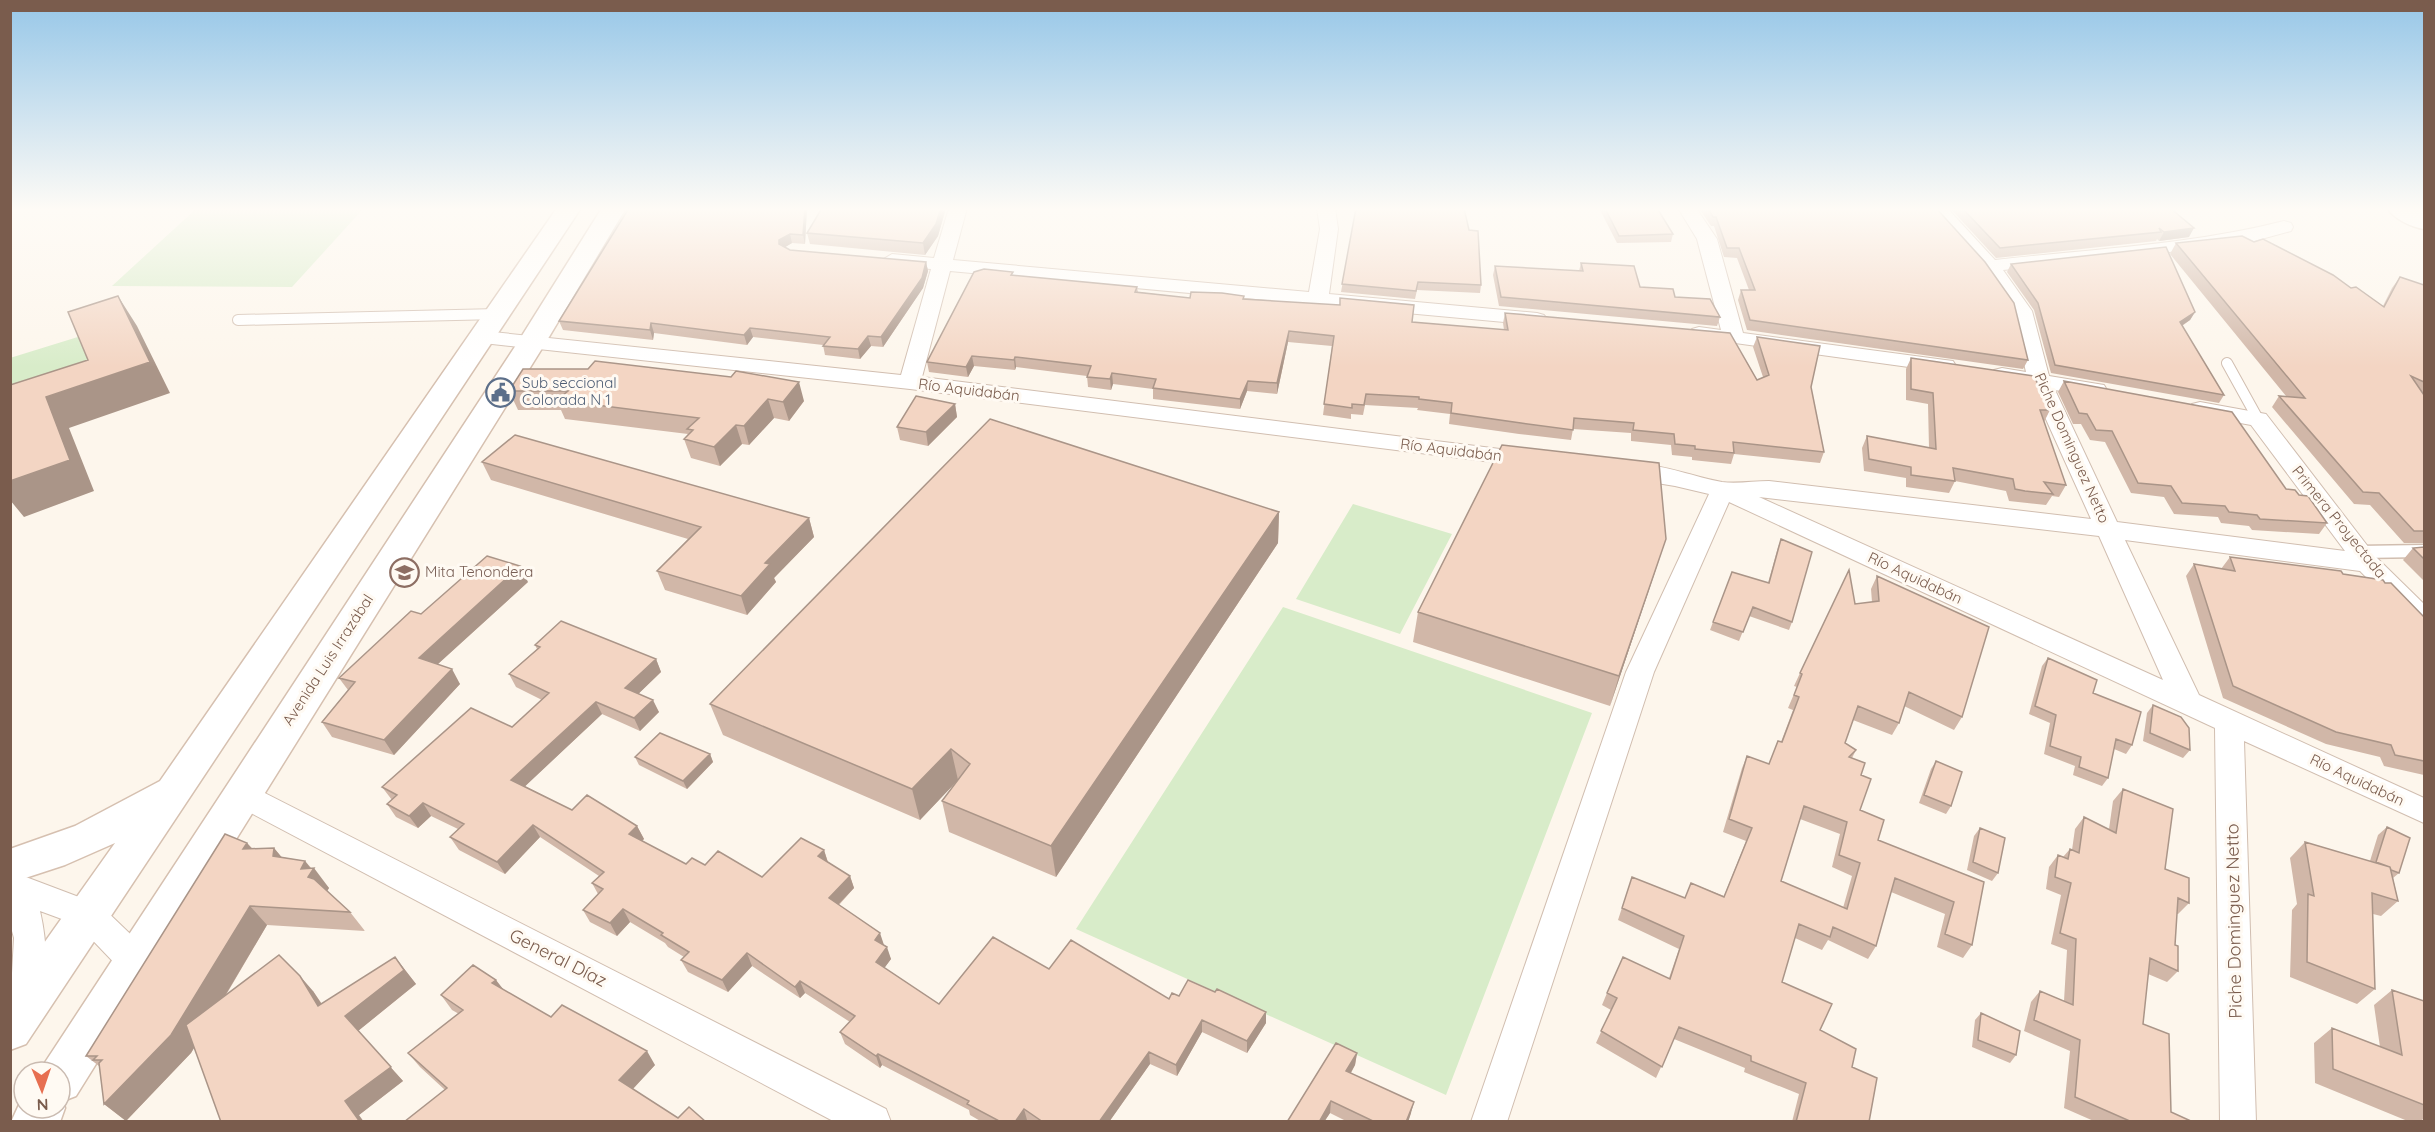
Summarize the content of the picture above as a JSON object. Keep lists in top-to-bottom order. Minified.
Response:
{"streets":{"main road":["Avenida Luis Irrazábal"],"street":["Río Aquidabán","Piche Dominguez Netto","Primera Proyectada","General Díaz"]},"crossings":[["Río Aquidabán","Piche Dominguez Netto"],["Río Aquidabán","Avenida Luis Irrazábal"],["Avenida Luis Irrazábal","General Díaz"]],"places":{"public building":["Sub seccional Colorada N 1"],"school or university":["Mita Tenondera"]},"north":"bottom"}
